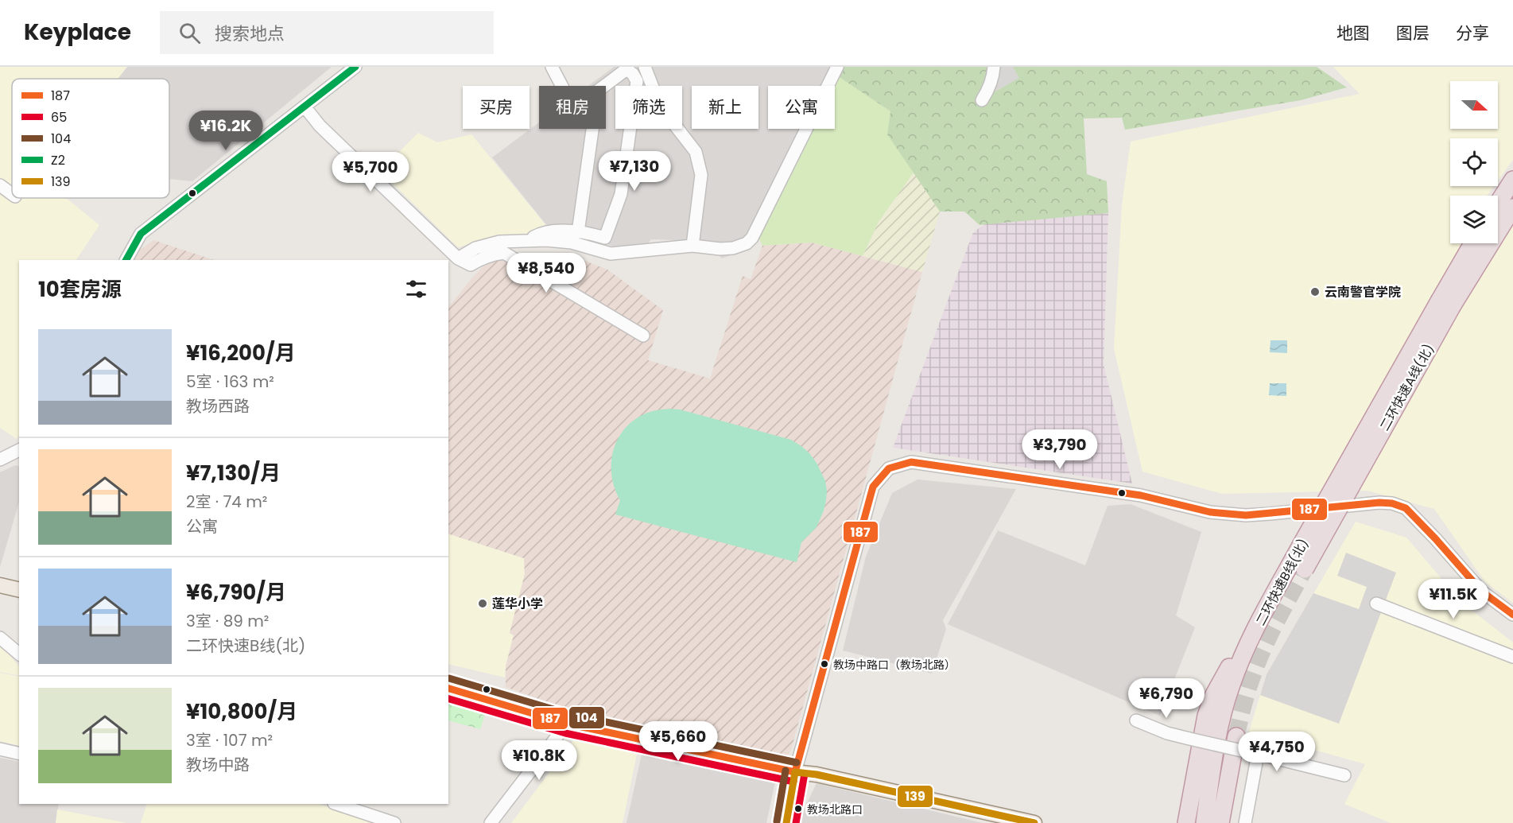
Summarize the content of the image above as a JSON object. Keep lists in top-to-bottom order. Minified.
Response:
{"streets":{"highway":["二环快速A线(北)","二环快速B线(北)"]},"crossings":[["二环快速A线(北)","二环快速B线(北)"]],"places":["云南警官学院","莲华小学","教场中路口（教场北路）","教场北路口"],"lines":["transit line Z2","transit line 187","transit line 104","transit line 65","transit line 139"],"legend":["187","65","104","Z2","139"],"north":"right","page":{"header":"Keyplace","search":"搜索地点","nav":["地图","图层","分享"],"chip":["买房","租房","筛选","新上","公寓"],"price":["¥16.2K","¥7,130","¥5,700","¥8,540","¥3,790","¥11.5K","¥6,790","¥5,660","¥4,750","¥10.8K"],"heading":"10套房源","list":[{"name":"¥16,200/月","note":"5室 · 163 m² · 教场西路"},{"name":"¥7,130/月","note":"2室 · 74 m² · 公寓"},{"name":"¥6,790/月","note":"3室 · 89 m² · 二环快速B线(北)"},{"name":"¥10,800/月","note":"3室 · 107 m² · 教场中路"}]}}
